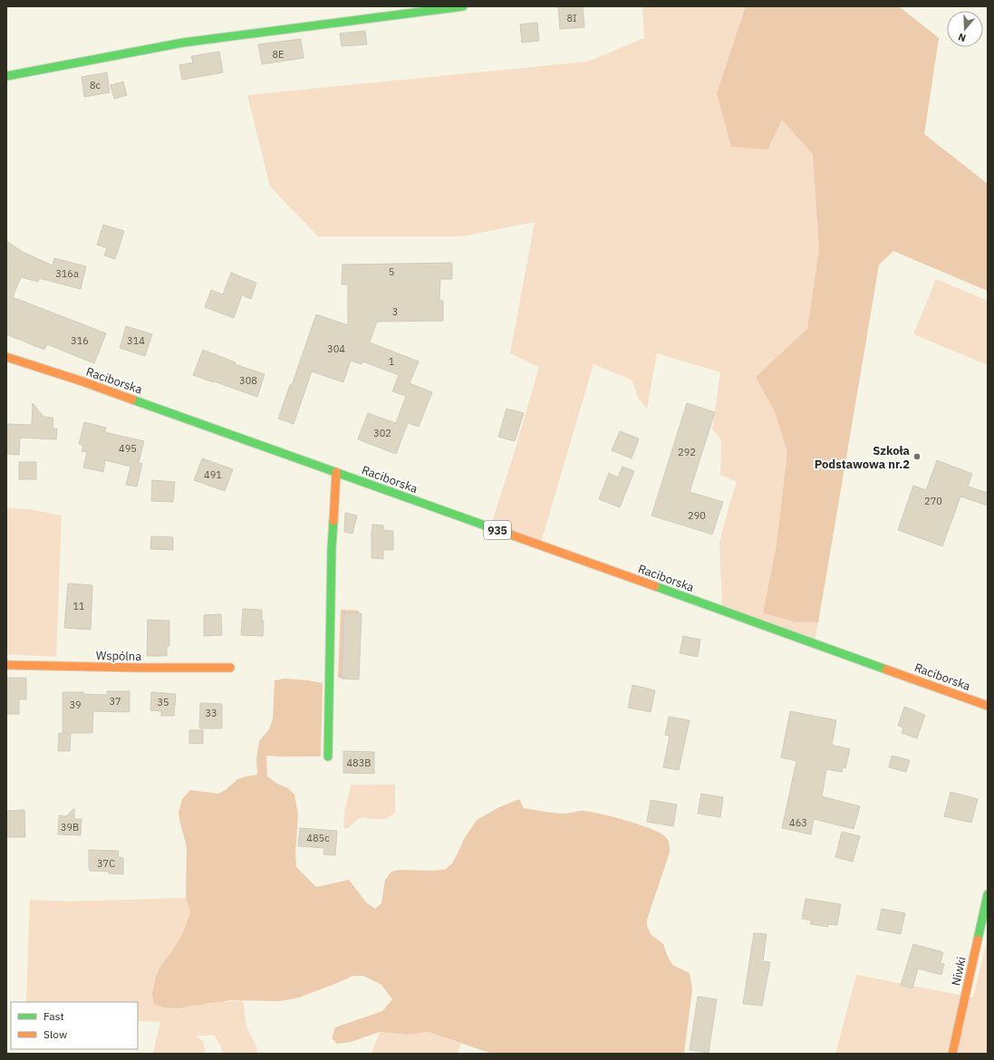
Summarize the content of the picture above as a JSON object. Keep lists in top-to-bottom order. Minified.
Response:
{"streets":{"street":["Raciborska","935","Wspólna","Niwki"]},"places":["Szkoła Podstawowa nr.2"],"house_numbers":["8I","8E","8c","5","316a","3","316","314","304","1","308","302","495","292","491","270","290","11","37","35","39","33","483B","463","39B","485c","37C"],"legend":["Fast","Slow"],"north":"bottom"}
